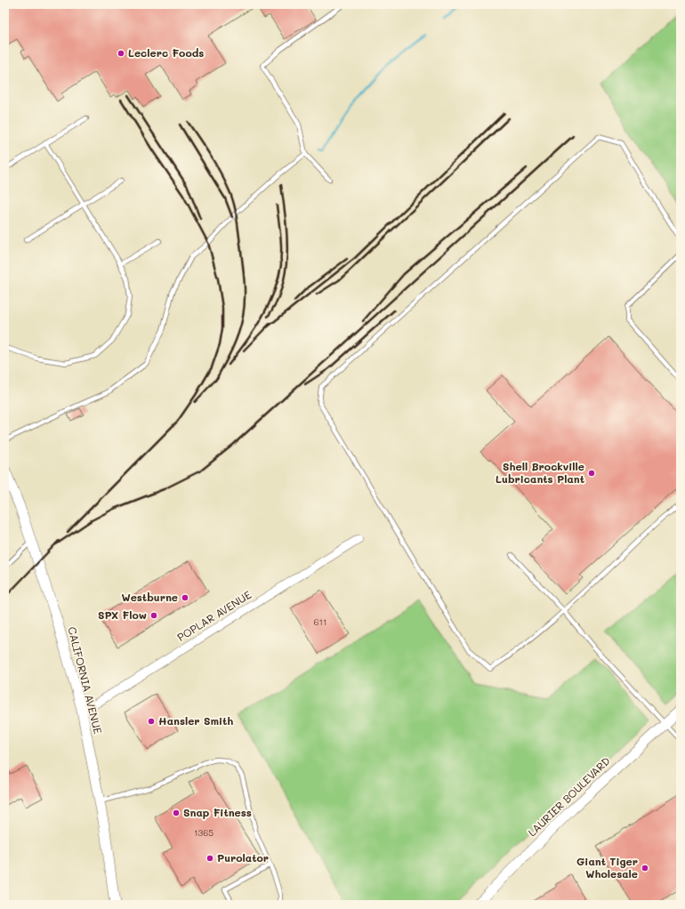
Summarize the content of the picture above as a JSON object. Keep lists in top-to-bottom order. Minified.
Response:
{"streets":{"street":["POPLAR AVENUE","CALIFORNIA AVENUE","LAURIER BOULEVARD"]},"crossings":[["POPLAR AVENUE","CALIFORNIA AVENUE"]],"places":["Leclerc Foods","Shell Brockville Lubricants Plant","Westburne","SPX Flow","Hansler Smith","Snap Fitness","Purolator","Giant Tiger Wholesale"],"house_numbers":["611","1365"]}
